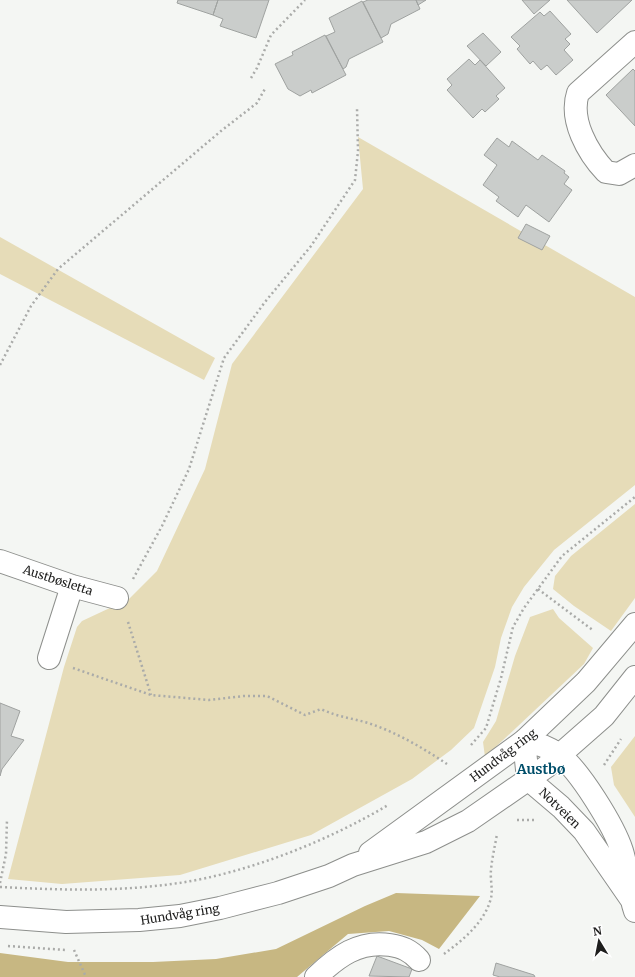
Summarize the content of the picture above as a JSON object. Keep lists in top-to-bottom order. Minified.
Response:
{"streets":{"main road":["Austbøsletta","Hundvåg ring","Notveien"]},"crossings":[["Hundvåg ring","Notveien"]],"districts":["Austbø"],"north":"top"}
